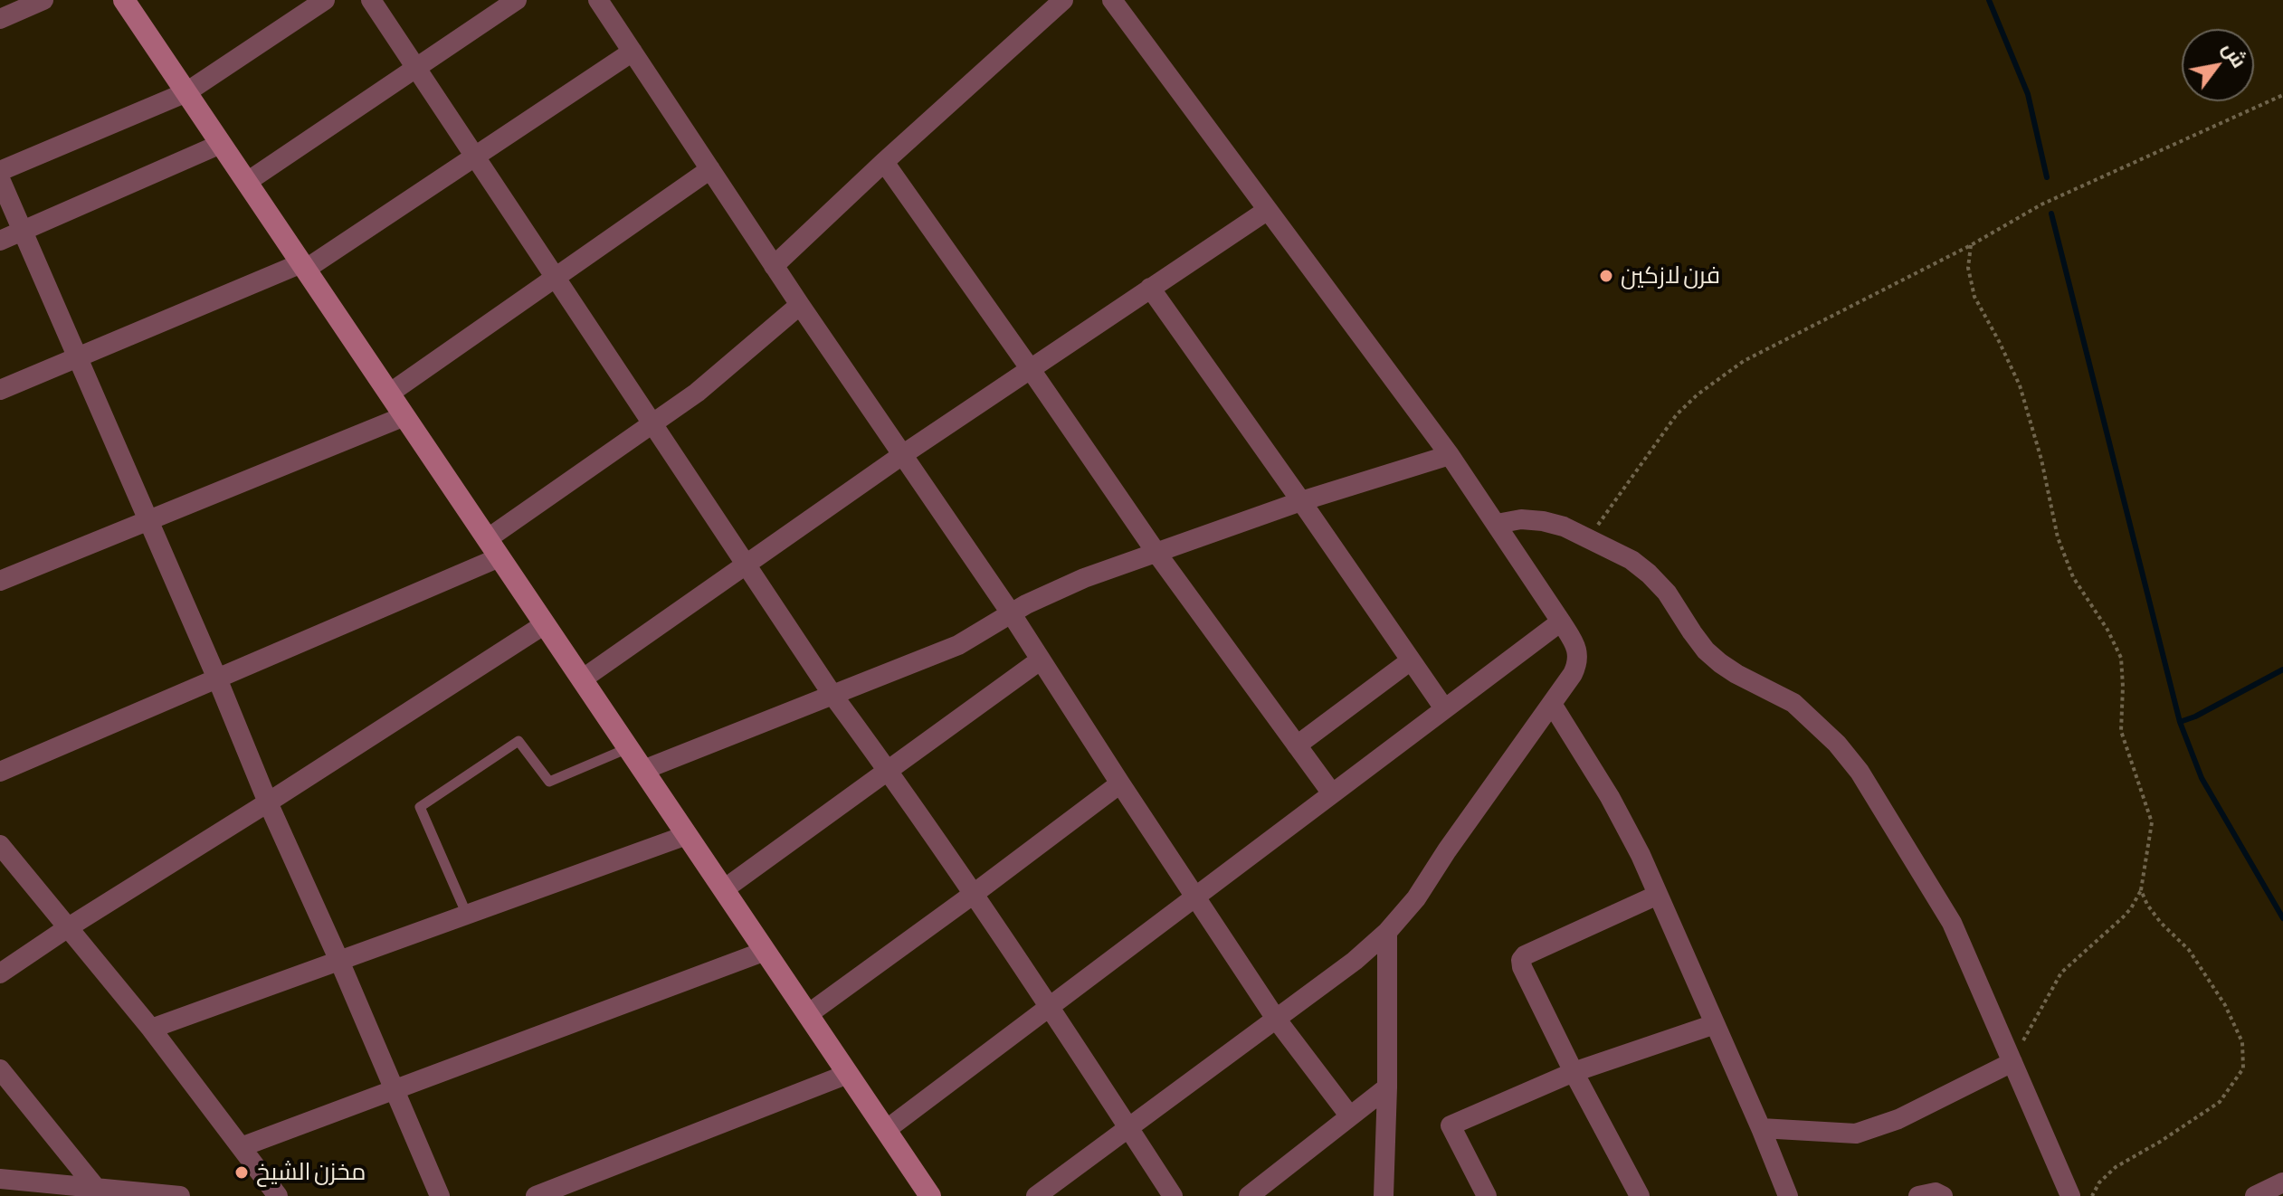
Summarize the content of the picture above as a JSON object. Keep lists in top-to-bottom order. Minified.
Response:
{"places":["فرن لازكين","مخزن الشيخ"],"north":"top right"}
